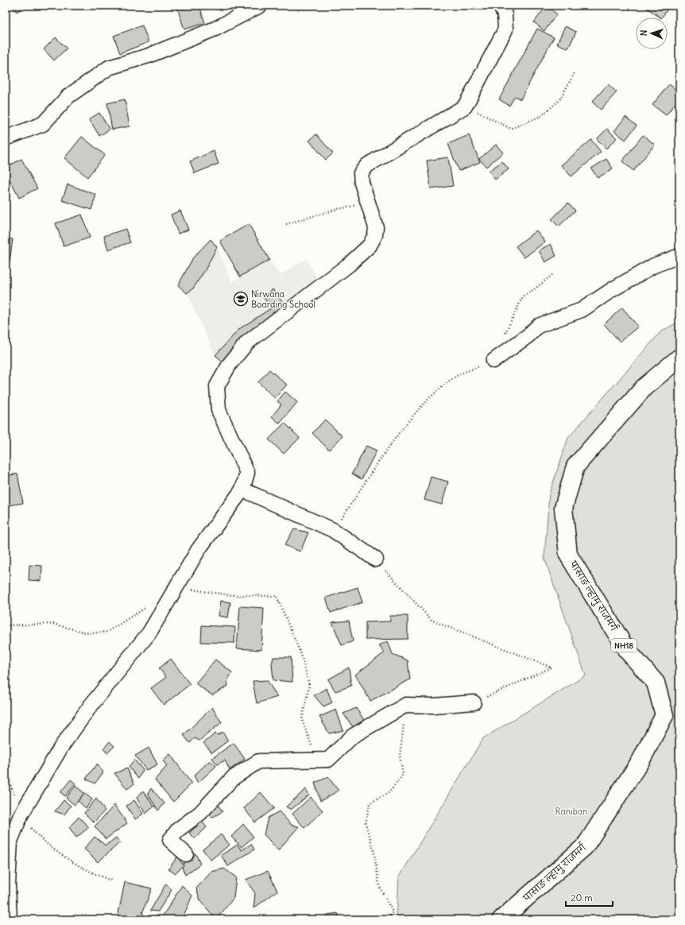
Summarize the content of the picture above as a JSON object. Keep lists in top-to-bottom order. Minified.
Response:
{"streets":{"main road":["पासाङ ल्हामु राजमर्ग","NH18"]},"parks":["Raniban"],"places":{"school or university":["Nirwana Boarding School"]},"scale_bar":"20 m","north":"left"}
